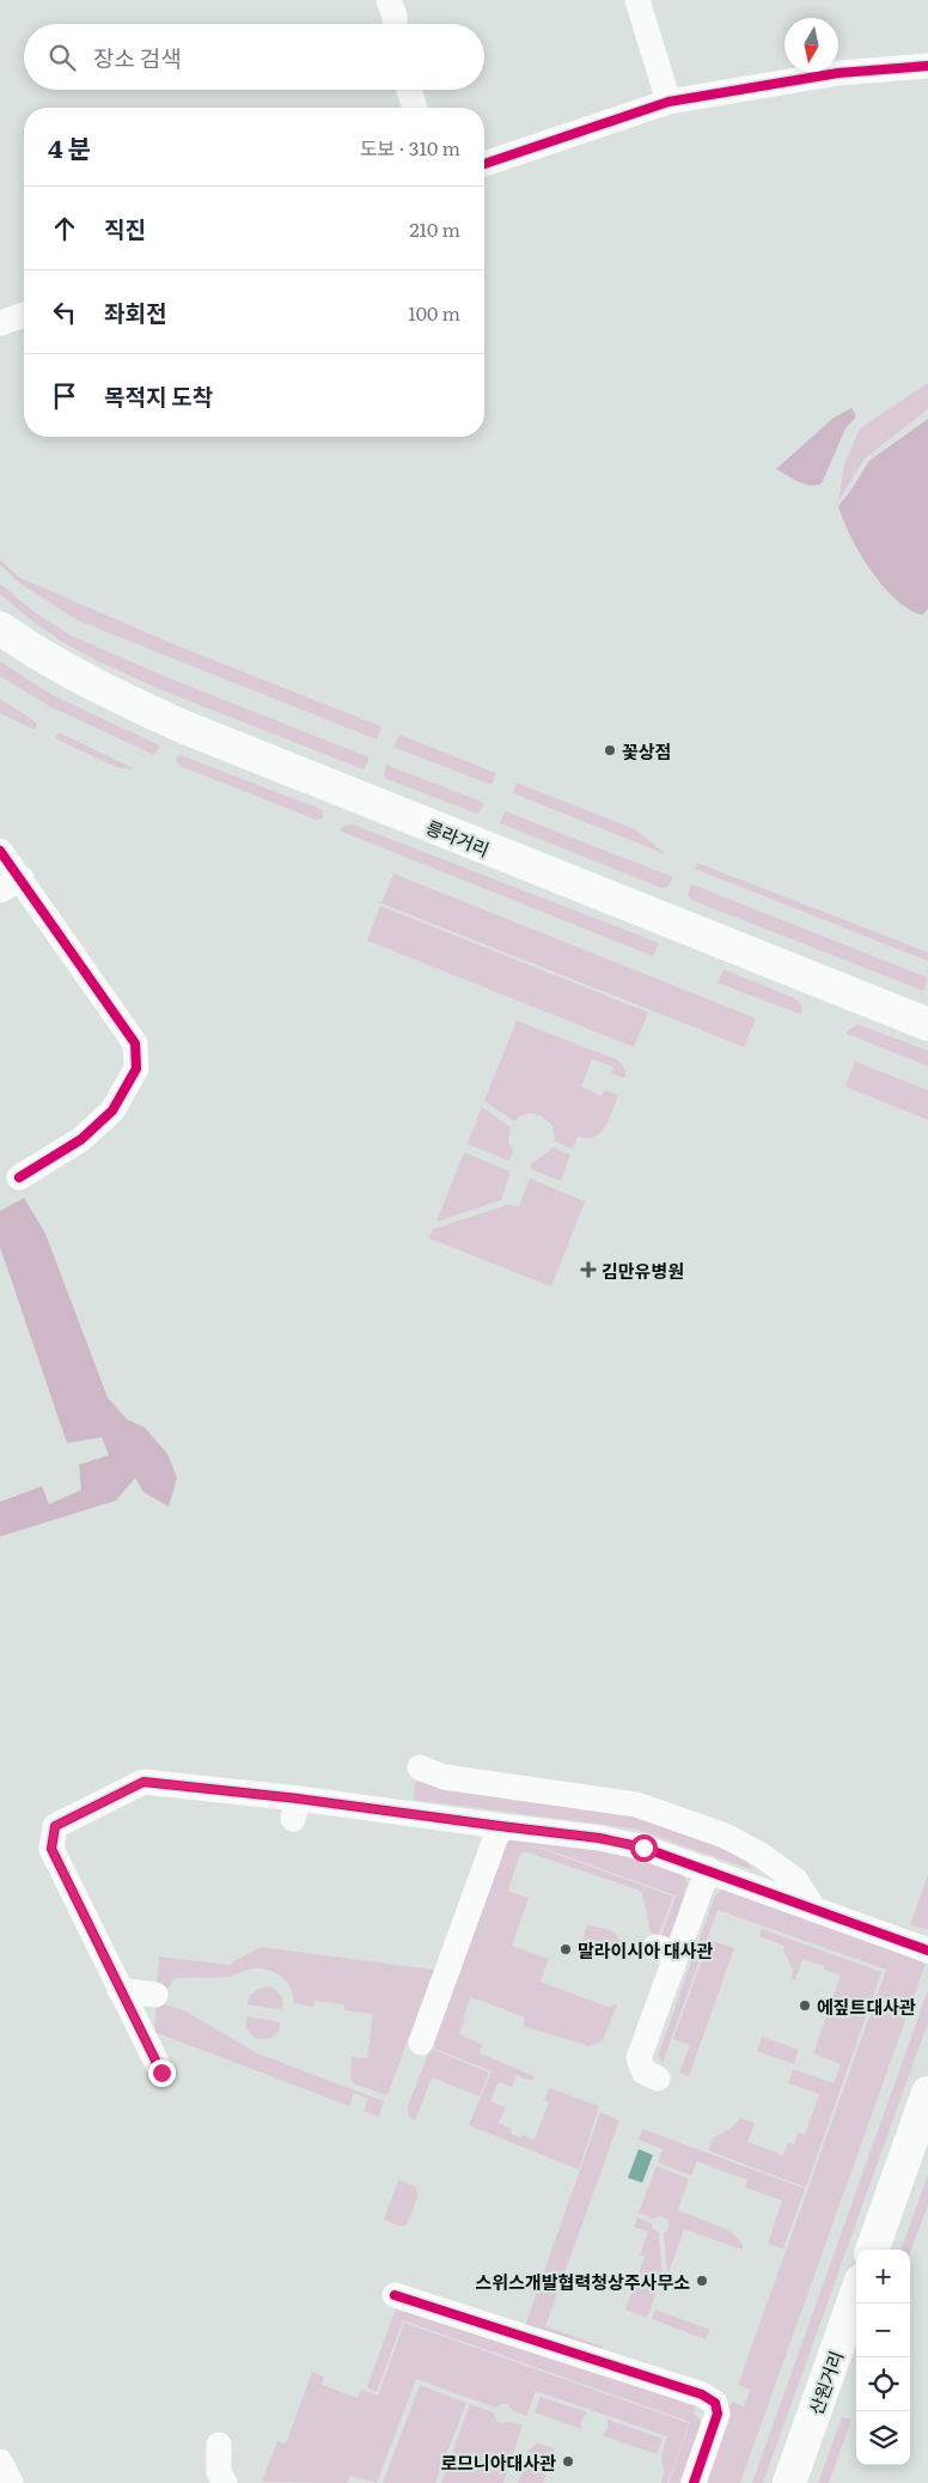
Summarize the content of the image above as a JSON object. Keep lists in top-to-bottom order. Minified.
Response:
{"streets":{"main road":["릉라거리","산원거리"]},"places":{"other":["꽃상점","말라이시아 대사관","에짚트대사관","스위스개발협력청상주사무소","로므니아대사관"],"health":["김만유병원"]},"north":"bottom","page":{"search":"장소 검색","heading":["4 분","도보 · 310 m"],"list":[["직진","210 m"],["좌회전","100 m"],"목적지 도착"],"map_buttons":["+","−"]}}
